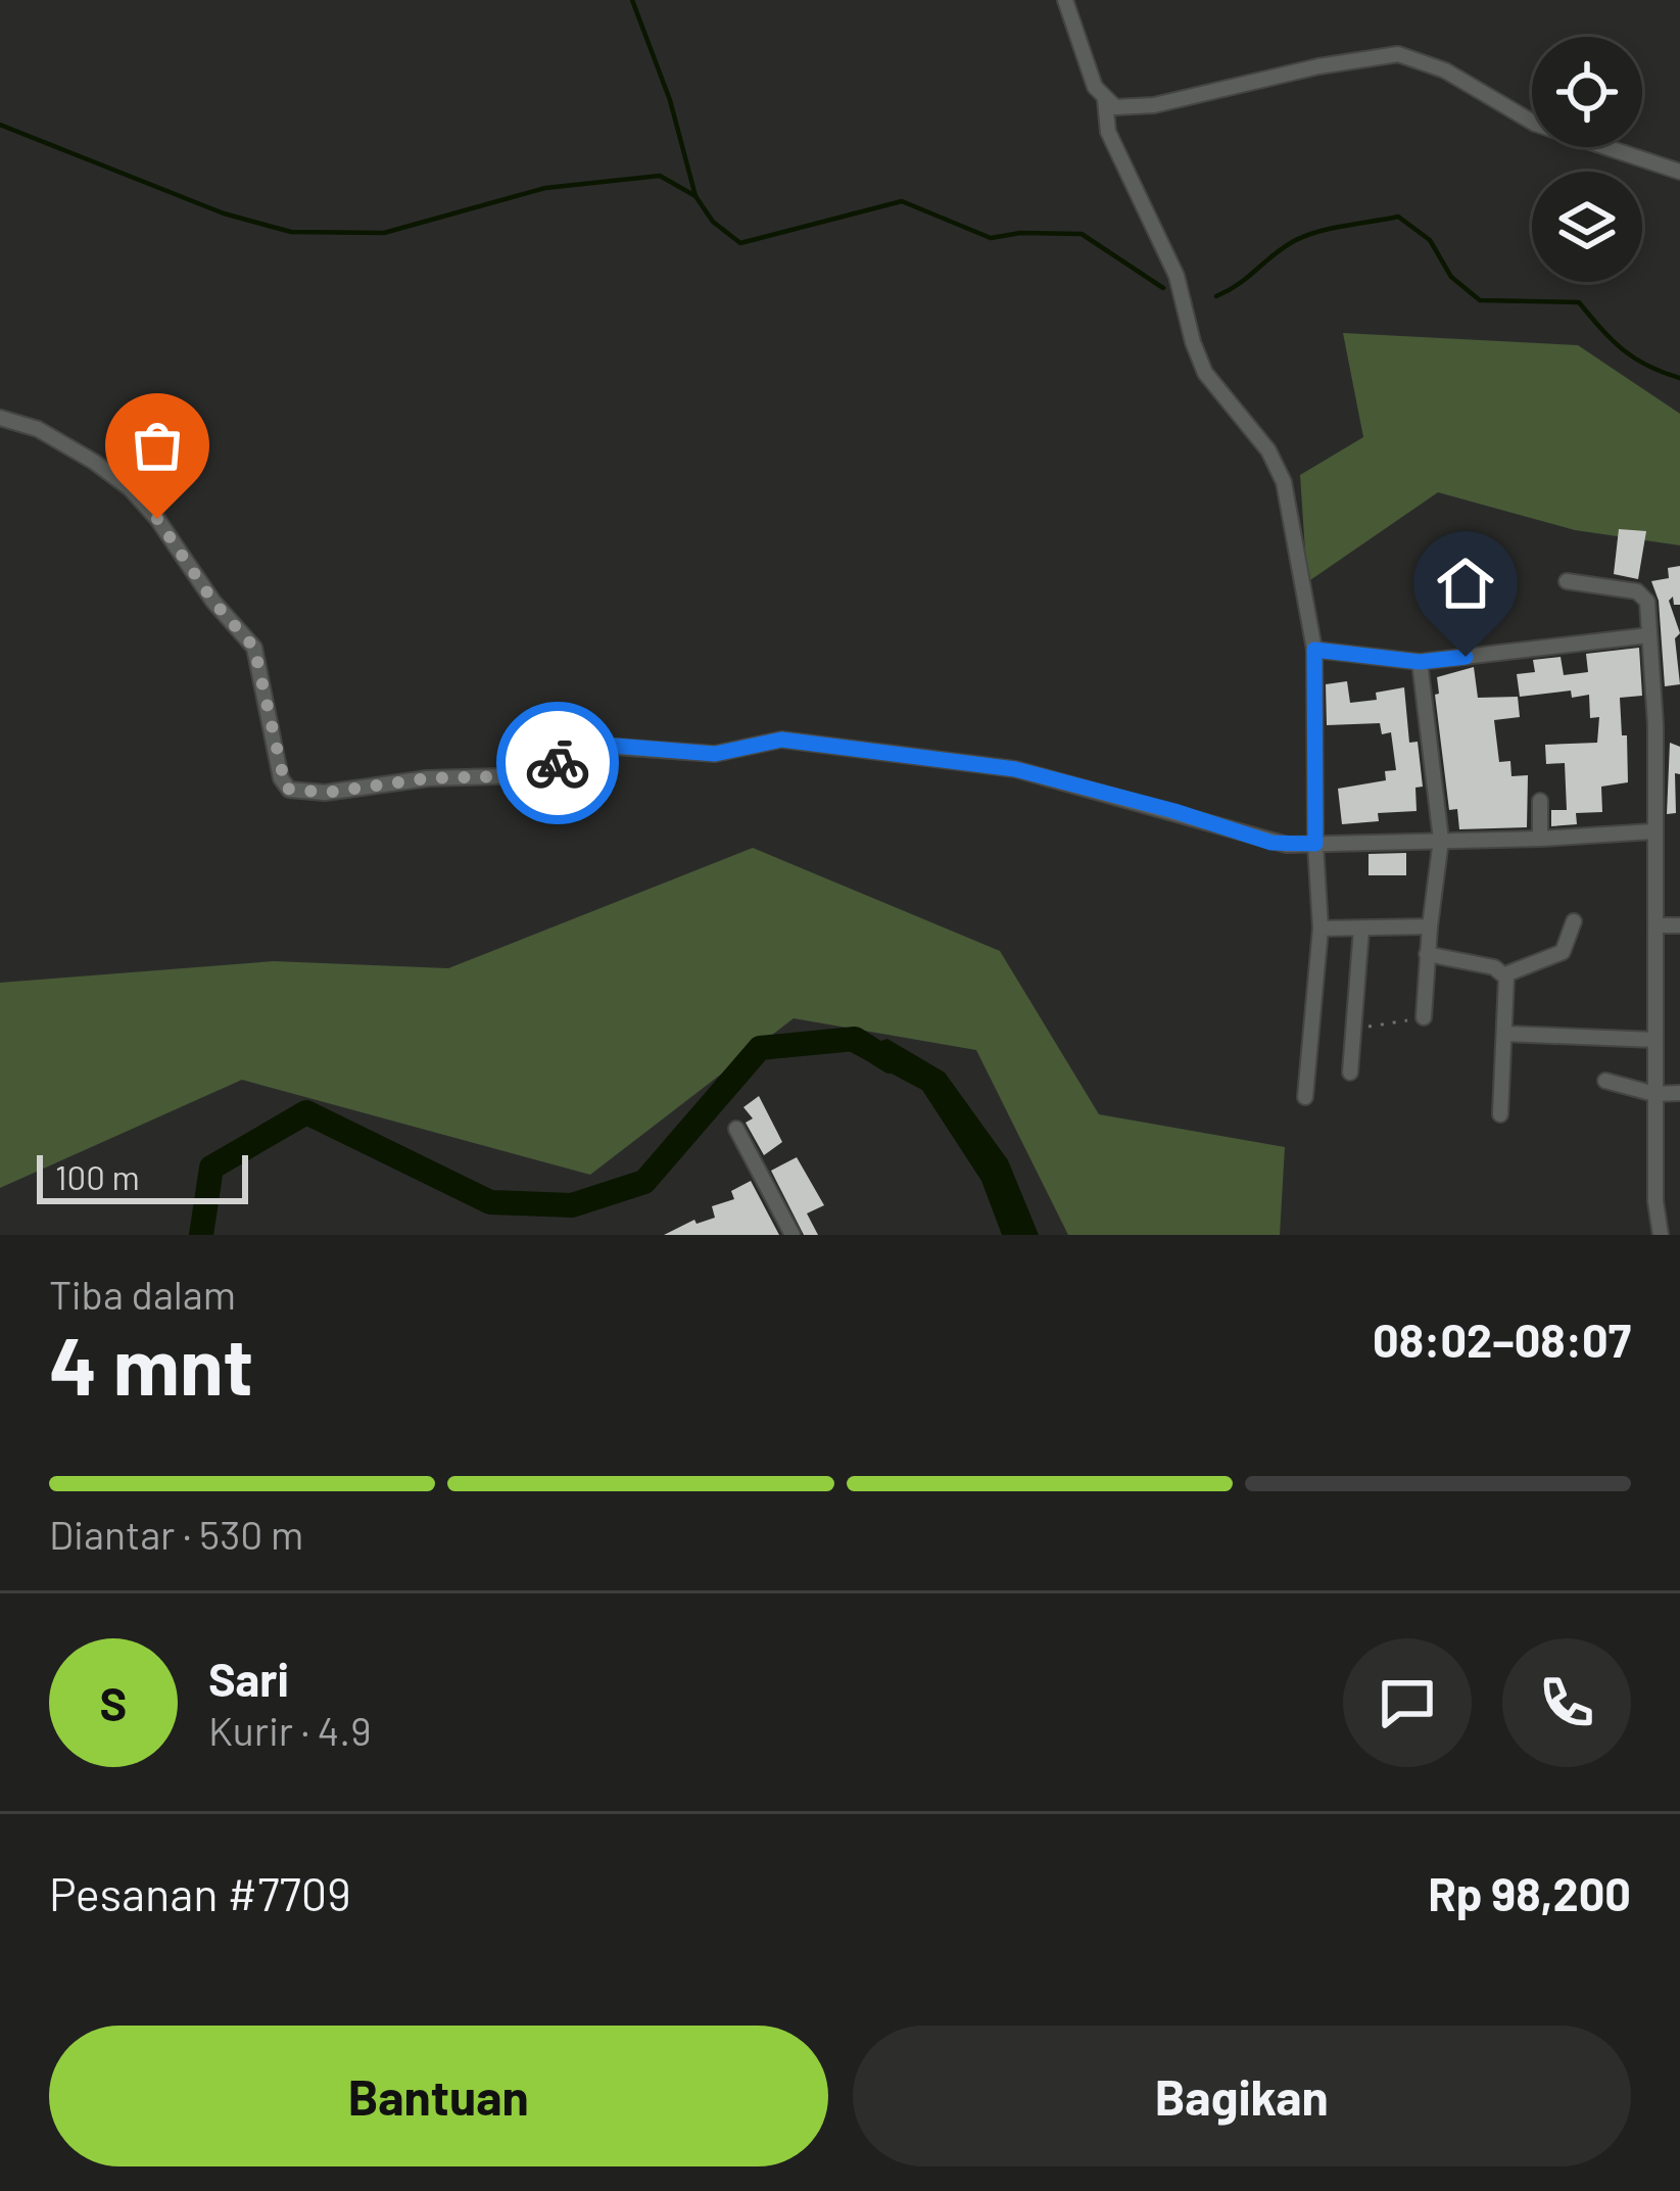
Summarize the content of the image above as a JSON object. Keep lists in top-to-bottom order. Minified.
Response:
{"scale_bar":"100 m","page":{"scale":"100 m","heading":["4 mnt","Tiba dalam","08:02–08:07"],"panel":["Sari","Kurir · 4.9","Pesanan #7709","Rp 98,200"],"bar":"Diantar · 530 m","round":"S","buttons":["Bantuan","Bagikan"]}}
